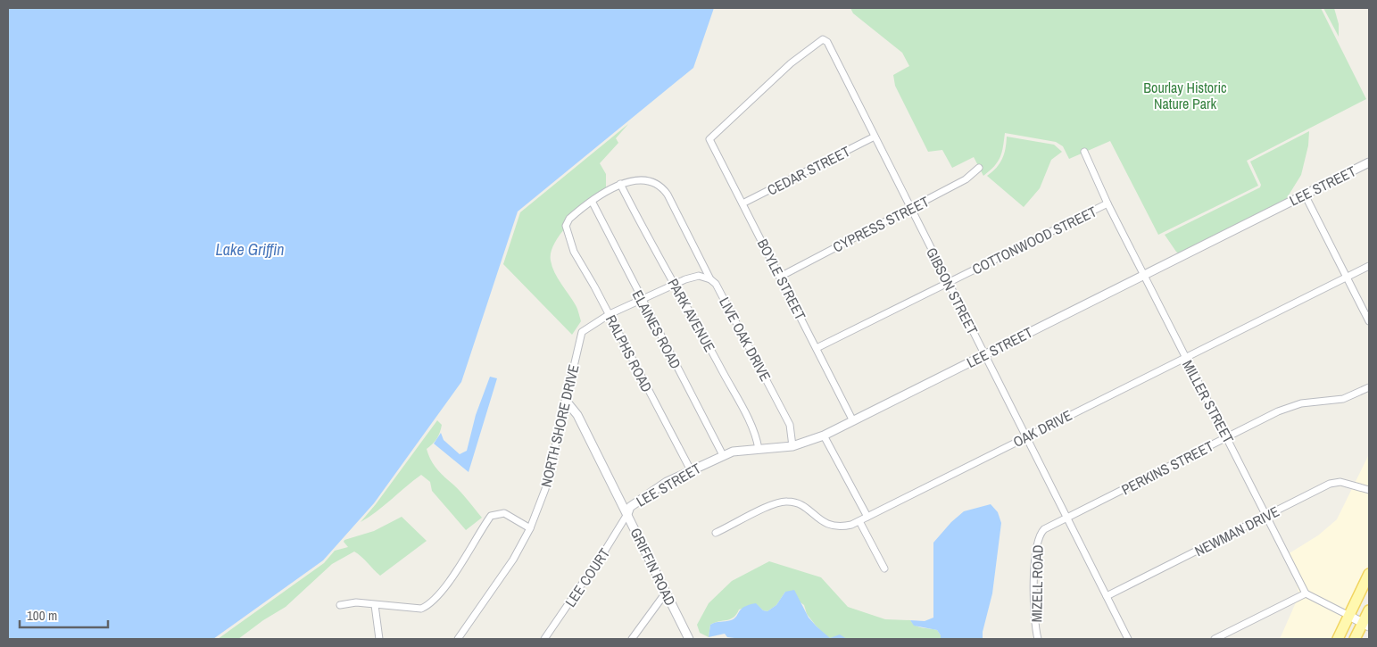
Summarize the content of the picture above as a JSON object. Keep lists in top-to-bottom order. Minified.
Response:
{"streets":{"street":["CEDAR STREET","LEE STREET","CYPRESS STREET","COTTONWOOD STREET","BOYLE STREET","GIBSON STREET","PARK AVENUE","ELAINES ROAD","LIVE OAK DRIVE","RALPHS ROAD","MILLER STREET","NORTH SHORE DRIVE","OAK DRIVE","PERKINS STREET","NEWMAN DRIVE","GRIFFIN ROAD","LEE COURT","MIZELL ROAD"]},"crossings":[["CEDAR STREET","BOYLE STREET"],["CEDAR STREET","GIBSON STREET"],["LEE STREET","BOYLE STREET"],["LEE STREET","GIBSON STREET"],["LEE STREET","PARK AVENUE"],["LEE STREET","ELAINES ROAD"],["LEE STREET","LIVE OAK DRIVE"],["LEE STREET","RALPHS ROAD"],["LEE STREET","MILLER STREET"],["LEE STREET","GRIFFIN ROAD"],["LEE STREET","LEE COURT"],["CYPRESS STREET","BOYLE STREET"],["CYPRESS STREET","GIBSON STREET"],["COTTONWOOD STREET","BOYLE STREET"],["COTTONWOOD STREET","GIBSON STREET"],["COTTONWOOD STREET","MILLER STREET"],["BOYLE STREET","GIBSON STREET"],["GIBSON STREET","OAK DRIVE"],["GIBSON STREET","PERKINS STREET"],["GIBSON STREET","NEWMAN DRIVE"],["GIBSON STREET","MIZELL ROAD"],["PARK AVENUE","LIVE OAK DRIVE"],["PARK AVENUE","NORTH SHORE DRIVE"],["ELAINES ROAD","RALPHS ROAD"],["ELAINES ROAD","NORTH SHORE DRIVE"],["LIVE OAK DRIVE","NORTH SHORE DRIVE"],["RALPHS ROAD","NORTH SHORE DRIVE"],["MILLER STREET","OAK DRIVE"],["MILLER STREET","PERKINS STREET"],["MILLER STREET","NEWMAN DRIVE"],["NORTH SHORE DRIVE","GRIFFIN ROAD"],["PERKINS STREET","MIZELL ROAD"],["GRIFFIN ROAD","LEE COURT"]],"water":["Lake Griffin"],"parks":["Bourlay Historic Nature Park"],"scale_bar":"100 m"}
